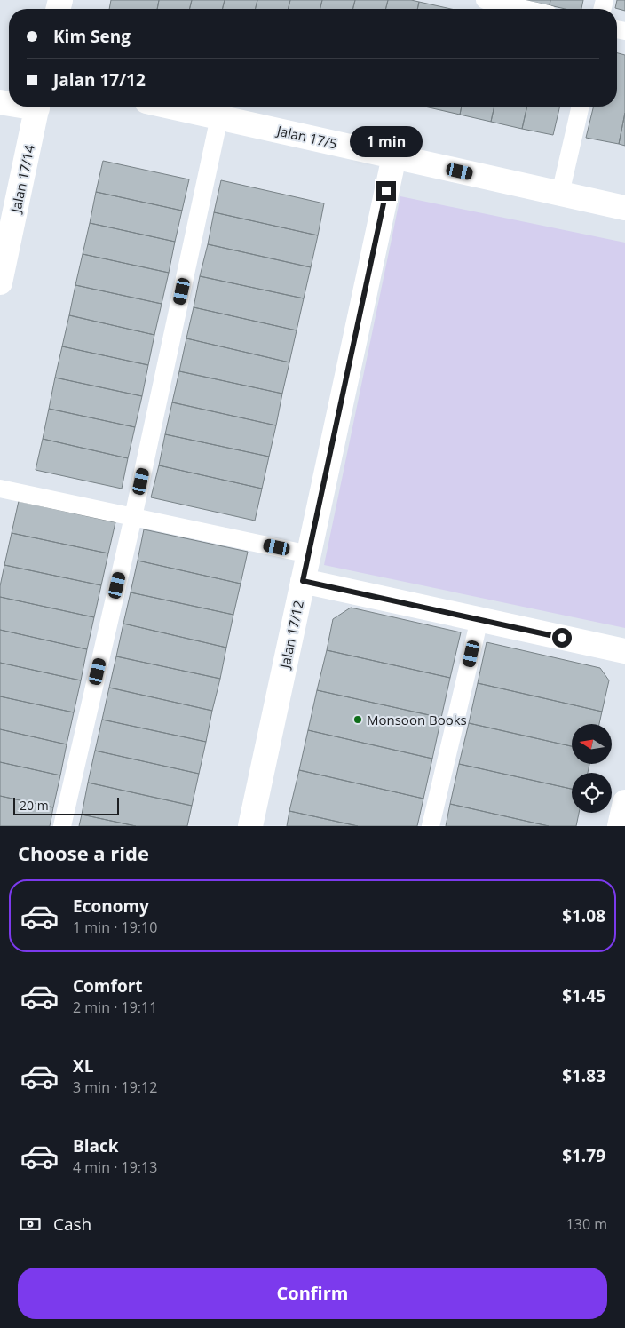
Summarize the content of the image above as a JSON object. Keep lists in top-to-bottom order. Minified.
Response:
{"streets":{"street":["Jalan 17/5","Jalan 17/14","Jalan 17/12"]},"crossings":[["Jalan 17/5","Jalan 17/12"]],"places":["Monsoon Books"],"scale_bar":"20 m","north":"left","page":{"banner":["Kim Seng","Jalan 17/12"],"bubble":"1 min","scale":"20 m","heading":"Choose a ride","list":[{"name":"Economy","note":"1 min · 19:10","value":"$1.08"},{"name":"Comfort","note":"2 min · 19:11","value":"$1.45"},{"name":"XL","note":"3 min · 19:12","value":"$1.83"},{"name":"Black","note":"4 min · 19:13","value":"$1.79"}],"pay":["Cash","130 m"],"buttons":"Confirm"}}
